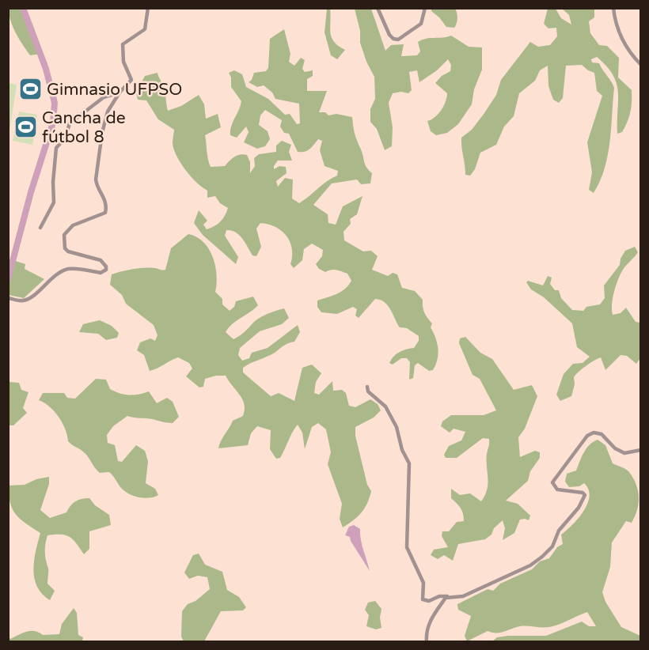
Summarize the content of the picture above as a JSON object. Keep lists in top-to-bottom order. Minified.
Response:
{"places":{"sports":["Gimnasio UFPSO","Cancha de fútbol 8"]}}
